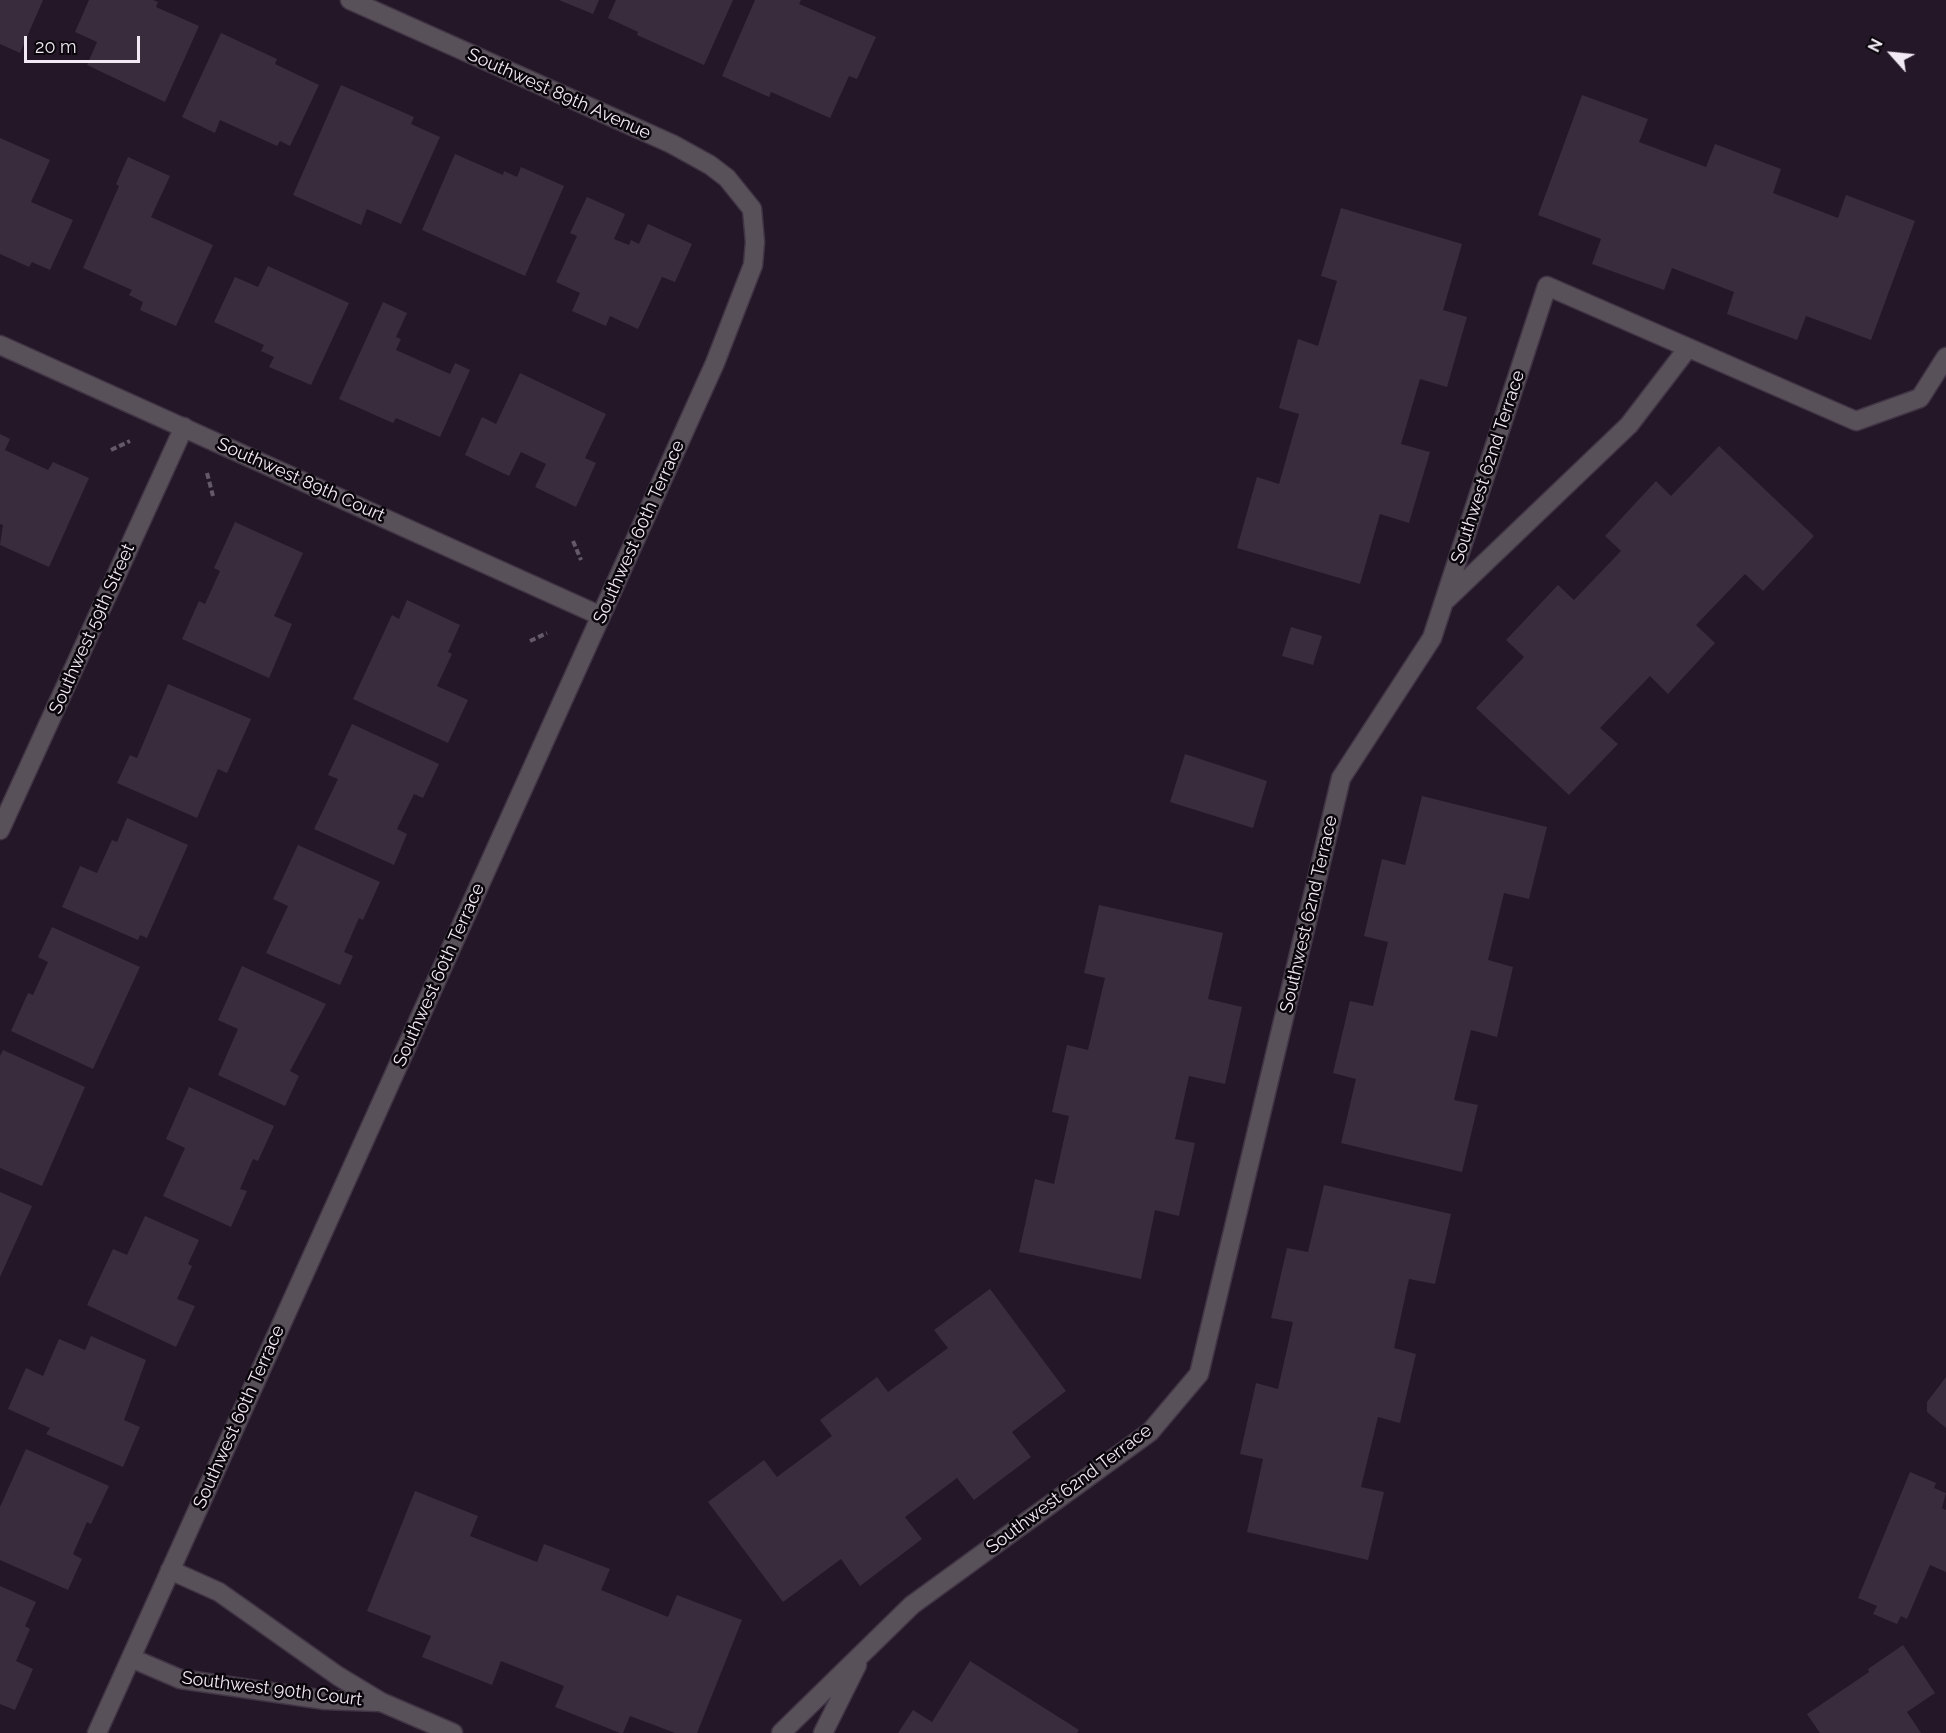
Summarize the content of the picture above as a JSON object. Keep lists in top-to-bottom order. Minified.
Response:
{"streets":{"street":["Southwest 89th Avenue","Southwest 62nd Terrace","Southwest 89th Court","Southwest 60th Terrace","Southwest 59th Street","Southwest 90th Court"]},"crossings":[["Southwest 89th Avenue","Southwest 60th Terrace"],["Southwest 89th Court","Southwest 60th Terrace"],["Southwest 89th Court","Southwest 59th Street"],["Southwest 60th Terrace","Southwest 90th Court"]],"scale_bar":"20 m","north":"top left"}
